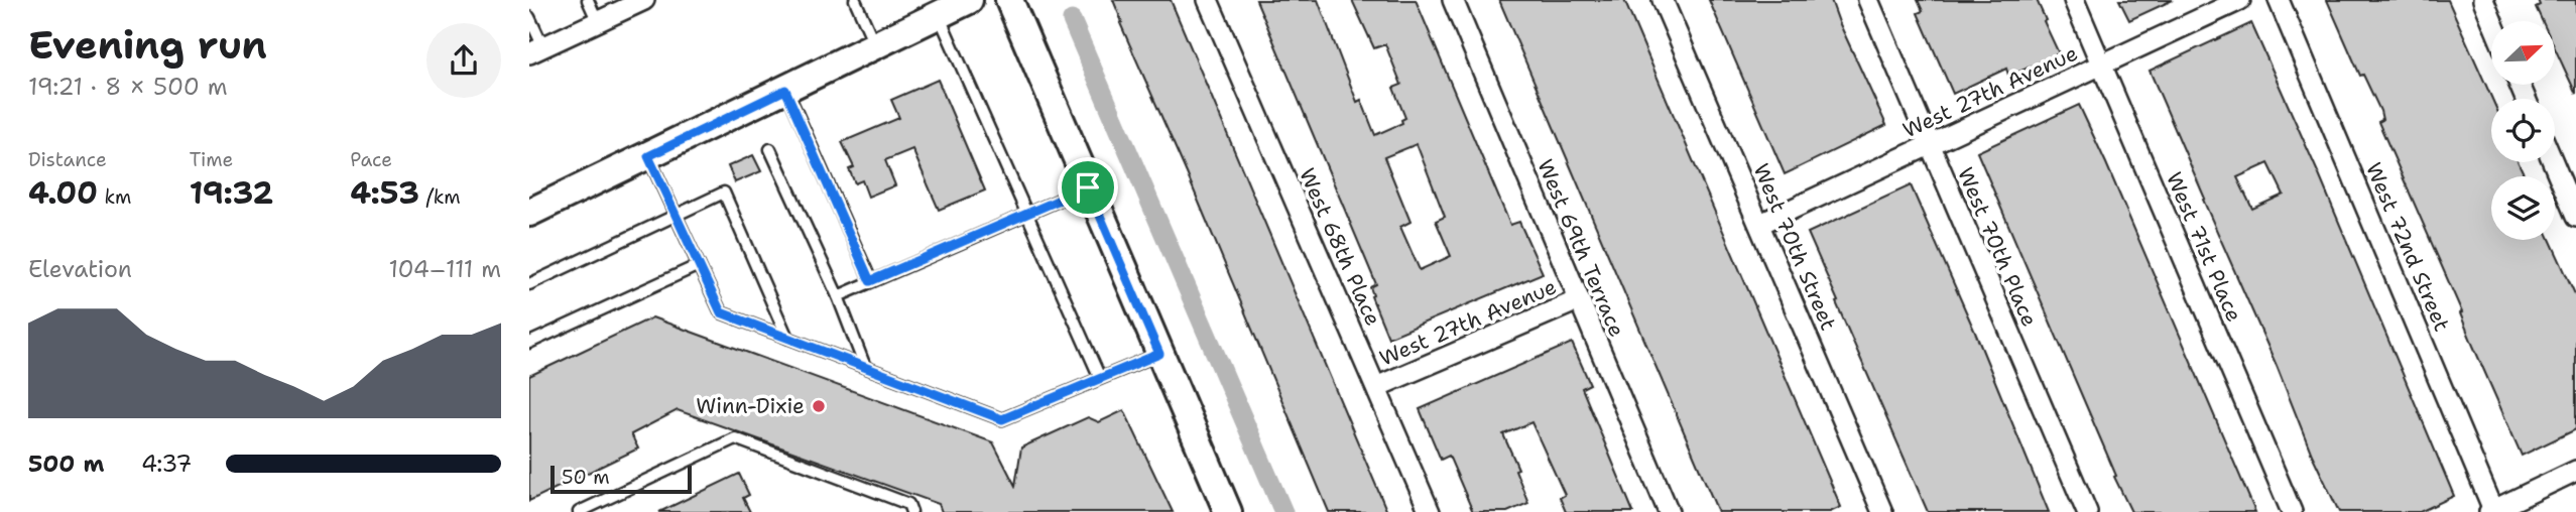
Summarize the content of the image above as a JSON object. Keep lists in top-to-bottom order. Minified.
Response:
{"streets":{"street":["West 27th Avenue","West 68th Place","West 70th Street","West 70th Place","West 71st Place","West 72nd Street","West 69th Terrace"]},"crossings":[["West 27th Avenue","West 68th Place"],["West 27th Avenue","West 70th Street"],["West 27th Avenue","West 70th Place"],["West 27th Avenue","West 71st Place"],["West 27th Avenue","West 69th Terrace"]],"places":["Winn-Dixie"],"scale_bar":"50 m","north":"top right","page":{"heading":["Evening run","19:21 · 8 × 500 m"],"stats":[["Distance","4.00 km"],["Time","19:32"],["Pace","4:53 /km"]],"chart":["Elevation","104–111 m"],"list":[{"name":"500 m","note":"4:37"}],"scale":"50 m"}}
